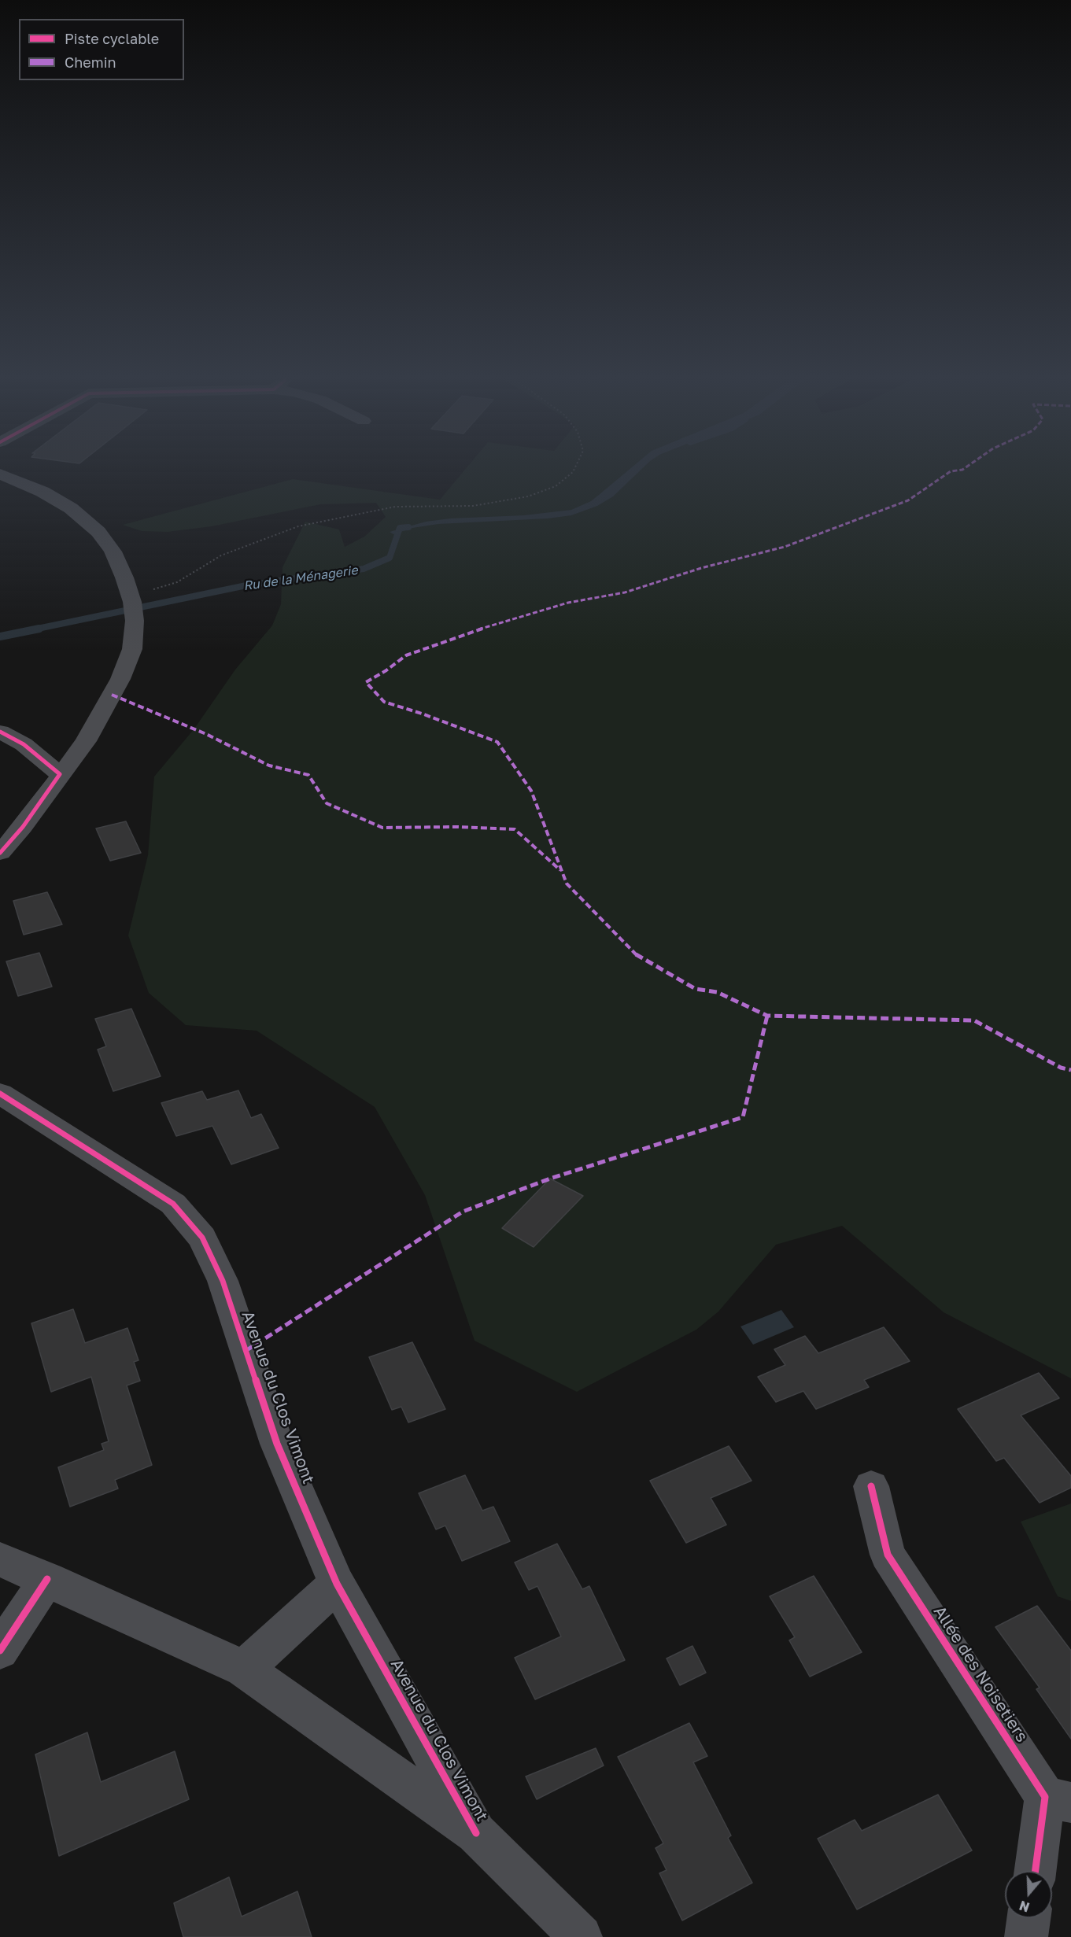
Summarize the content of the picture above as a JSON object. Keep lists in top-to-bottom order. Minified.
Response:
{"streets":{"street":["Avenue du Clos Vimont","Allée des Noisetiers"]},"water":["Ru de la Ménagerie"],"legend":["Piste cyclable","Chemin"],"north":"bottom"}
